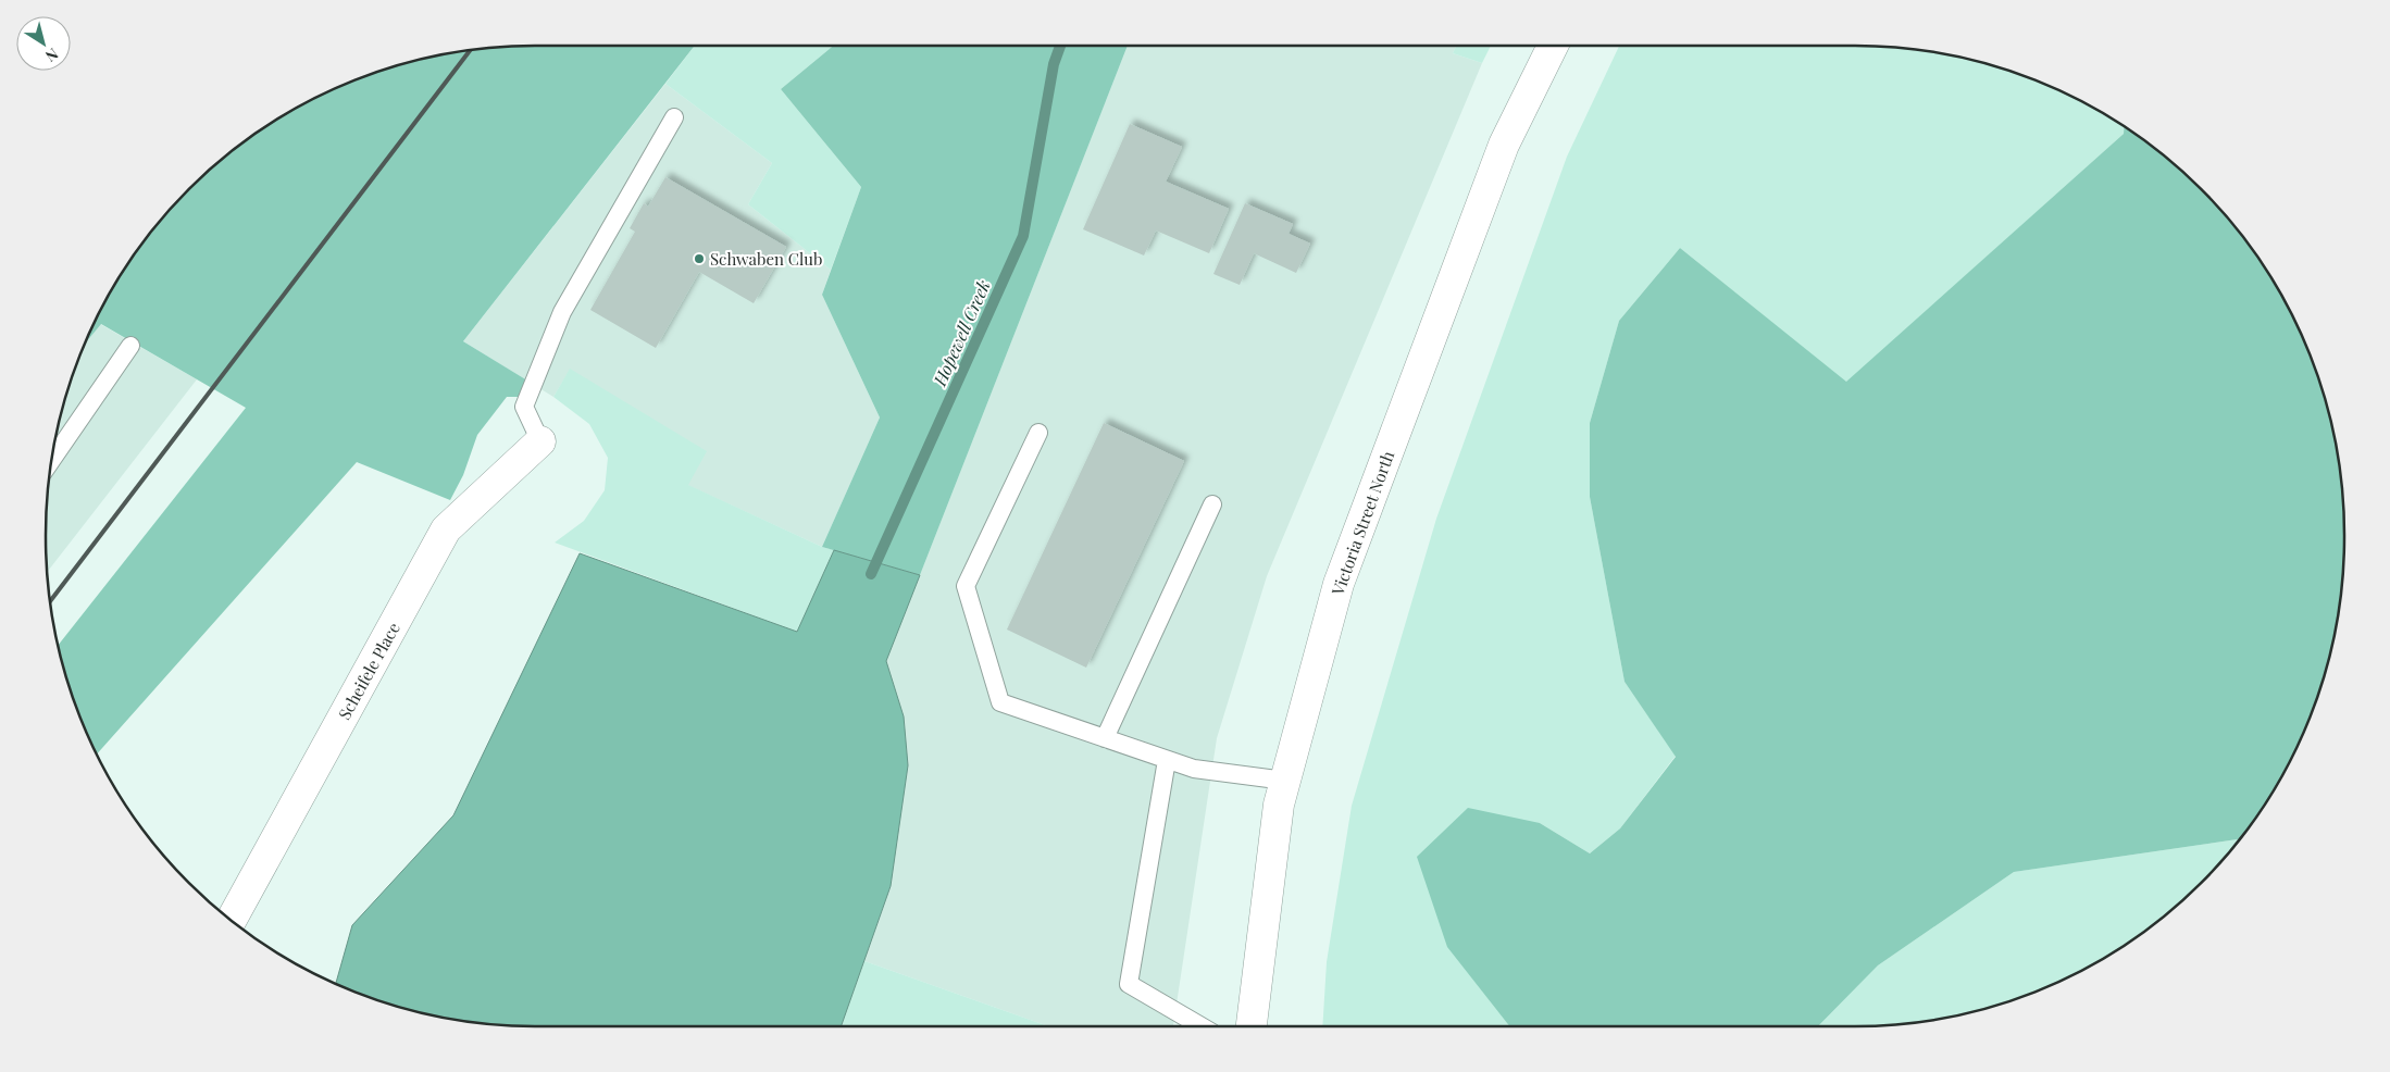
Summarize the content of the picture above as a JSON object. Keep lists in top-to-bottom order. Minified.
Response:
{"streets":{"main road":["Victoria Street North","Scheifele Place"]},"water":["Hopewell Creek"],"places":["Schwaben Club"],"north":"bottom right"}
